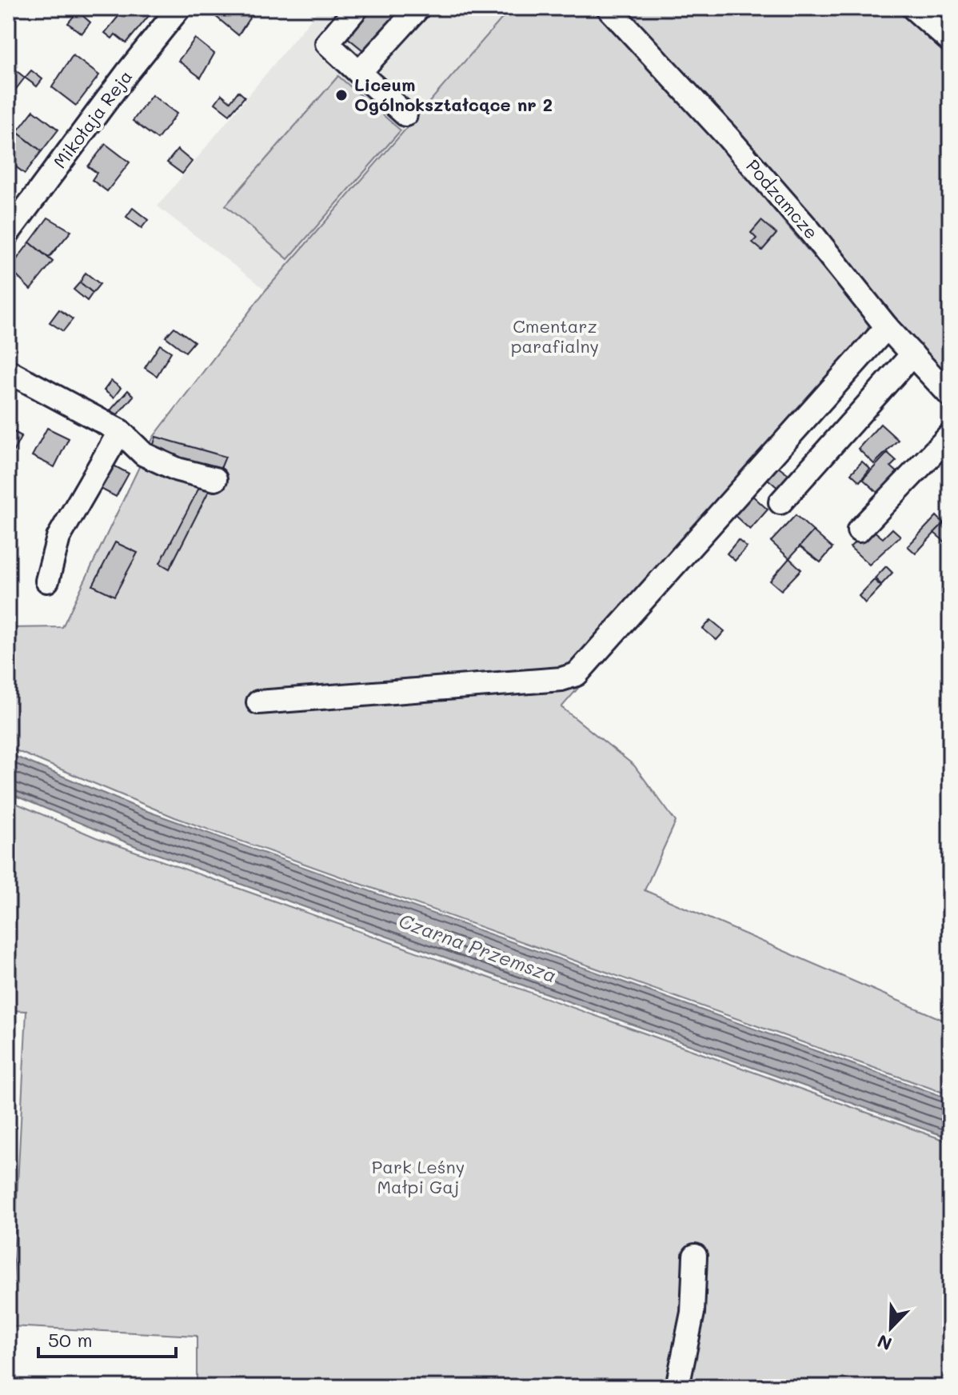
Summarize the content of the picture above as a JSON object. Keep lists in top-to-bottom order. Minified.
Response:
{"streets":{"street":["Mikołaja Reja","Podzamcze"]},"water":["Czarna Przemsza"],"parks":["Cmentarz parafialny","Park Leśny Małpi Gaj"],"places":["Liceum Ogólnokształcące nr 2"],"scale_bar":"50 m","north":"bottom left"}
